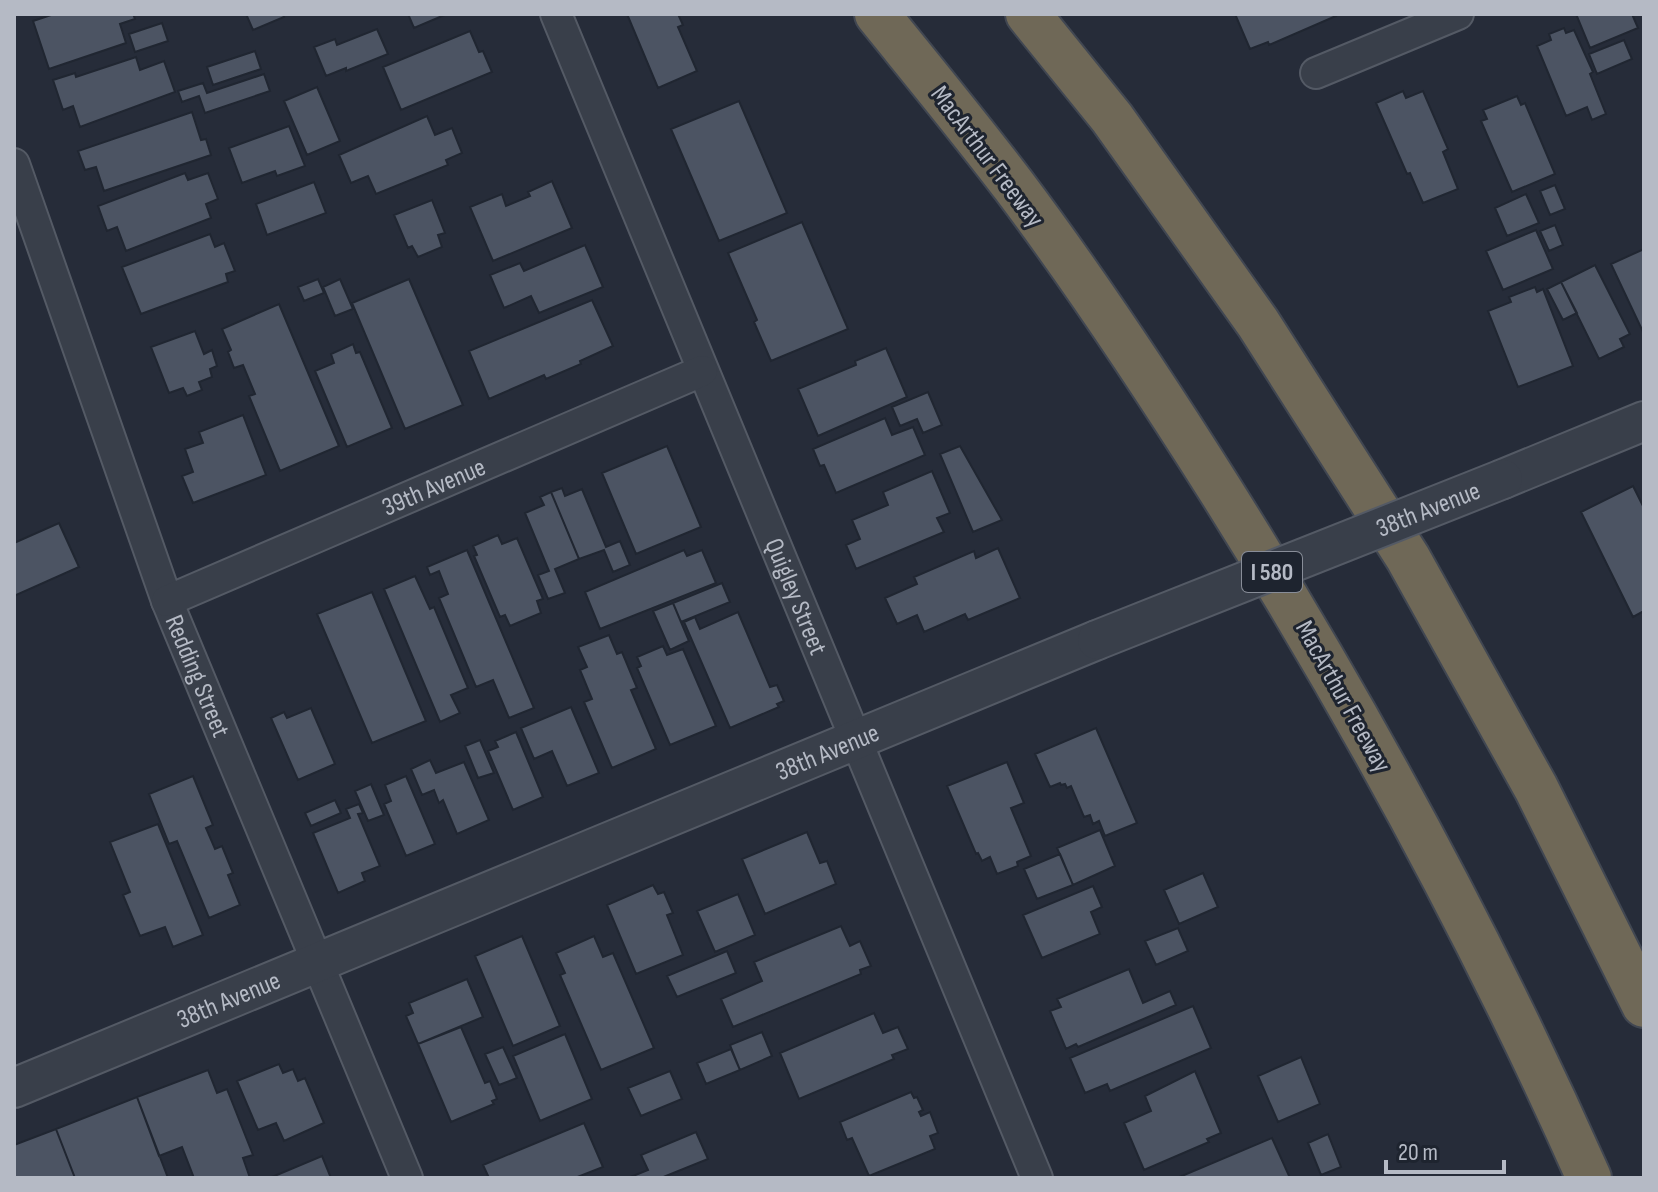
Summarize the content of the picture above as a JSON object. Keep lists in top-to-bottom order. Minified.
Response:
{"streets":{"highway":["MacArthur Freeway","I 580"],"street":["39th Avenue","38th Avenue","Quigley Street","Redding Street"]},"crossings":[["39th Avenue","Quigley Street"],["39th Avenue","Redding Street"],["38th Avenue","Quigley Street"],["38th Avenue","Redding Street"]],"scale_bar":"20 m"}
